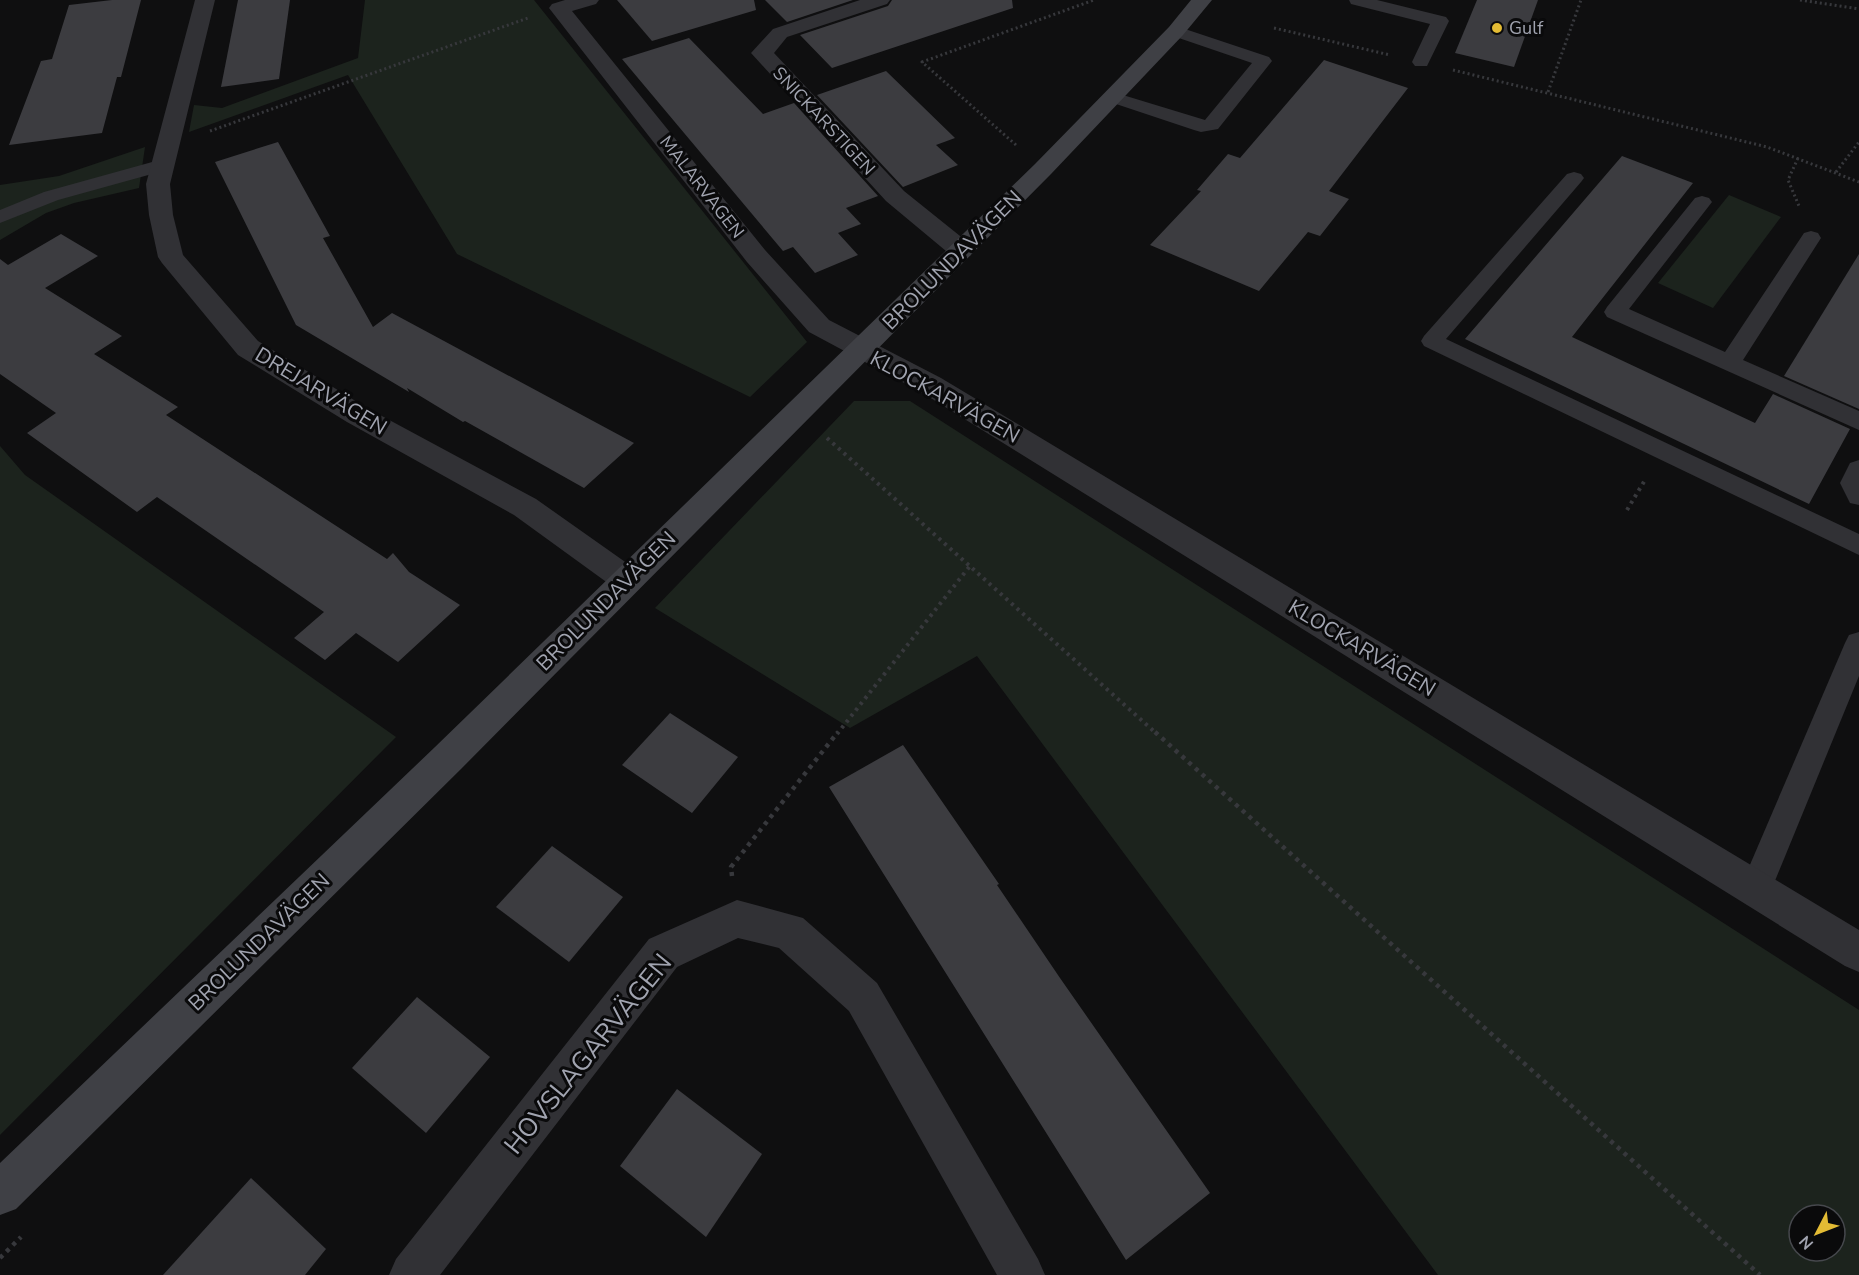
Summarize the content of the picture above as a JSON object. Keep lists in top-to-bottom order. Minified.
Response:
{"streets":{"street":["SNICKARSTIGEN","MALARVAGEN","BROLUNDAVÄGEN","DREJARVÄGEN","KLOCKARVÄGEN","HOVSLAGARVÄGEN"]},"crossings":[["SNICKARSTIGEN","BROLUNDAVÄGEN"],["MALARVAGEN","BROLUNDAVÄGEN"],["MALARVAGEN","KLOCKARVÄGEN"],["BROLUNDAVÄGEN","DREJARVÄGEN"],["BROLUNDAVÄGEN","KLOCKARVÄGEN"]],"places":["Gulf"],"north":"bottom left"}
